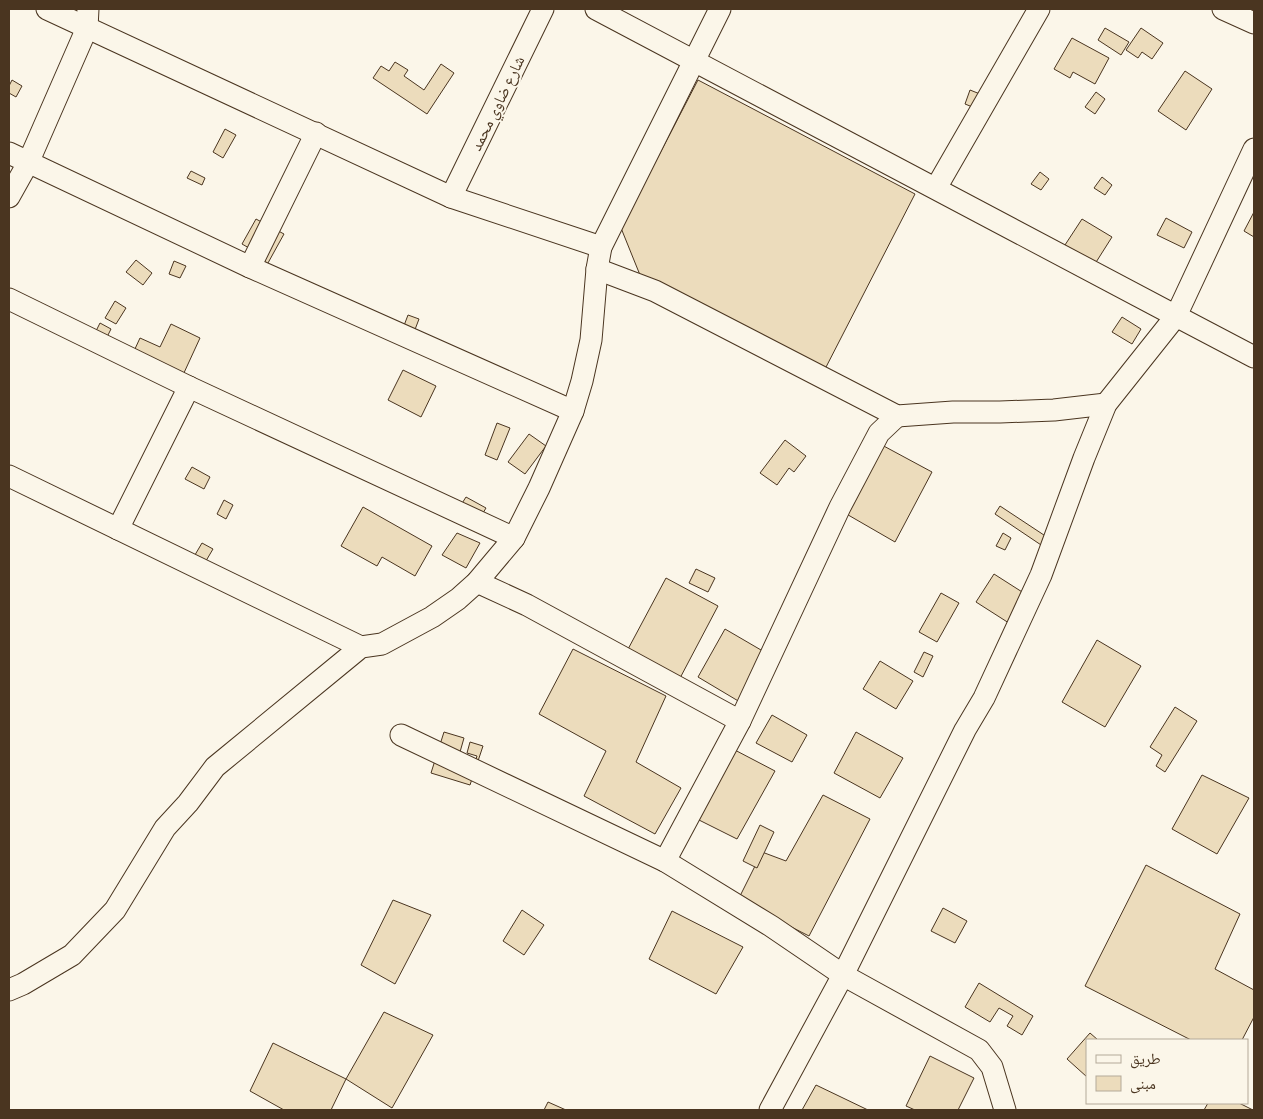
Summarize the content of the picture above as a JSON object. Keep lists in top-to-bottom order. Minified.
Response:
{"streets":{"street":["شارع ضاوي محمد"]},"legend":["طريق","مبنى"]}
